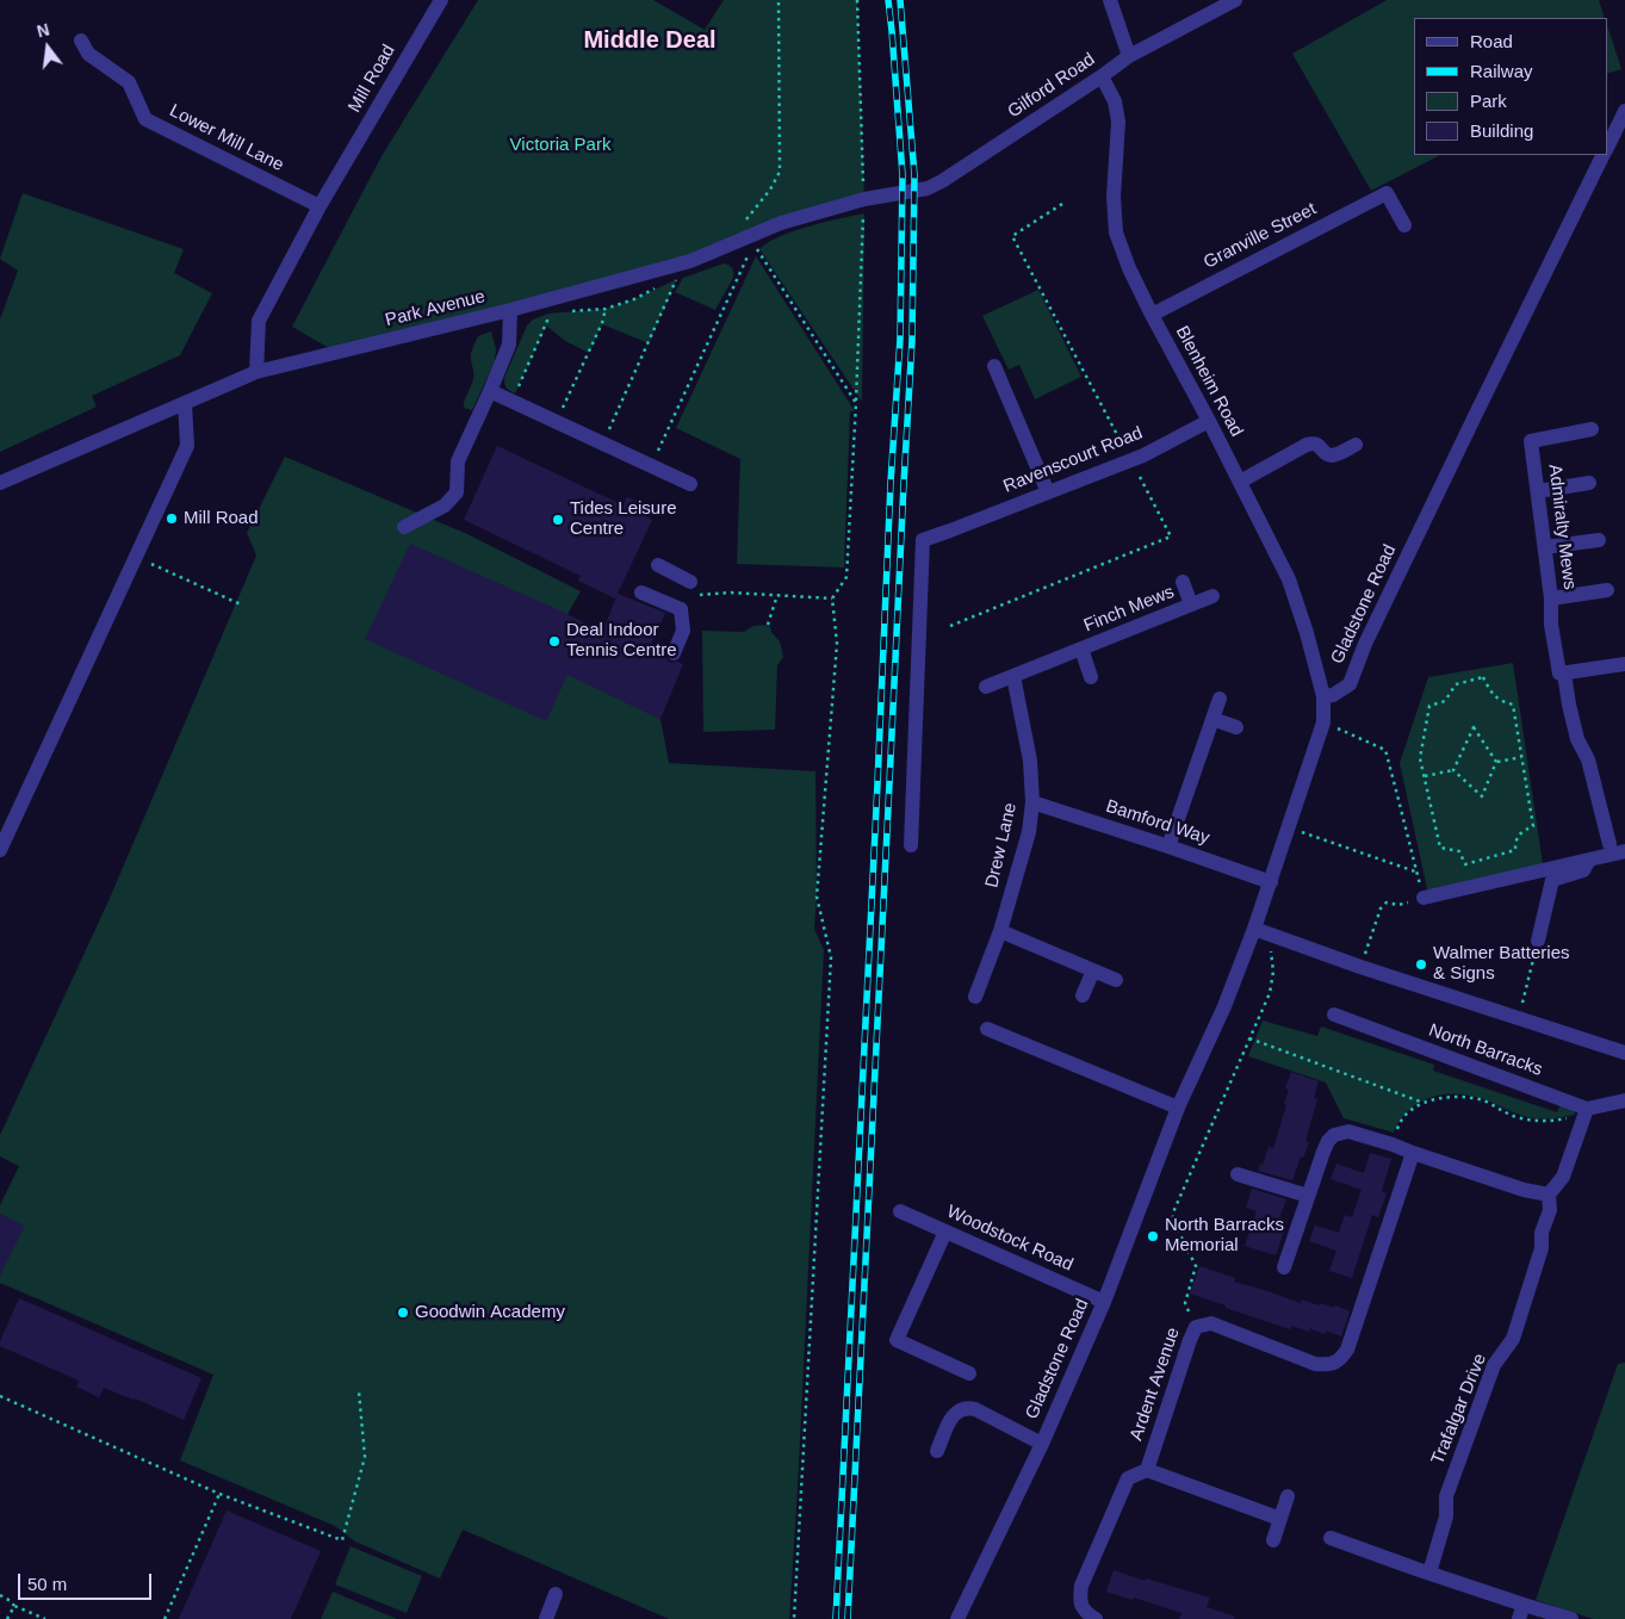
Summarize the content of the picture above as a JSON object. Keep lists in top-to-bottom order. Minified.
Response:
{"streets":{"street":["Mill Road","Gilford Road","Lower Mill Lane","Granville Street","Park Avenue","Blenheim Road","Ravenscourt Road","Admiralty Mews","Gladstone Road","Finch Mews","Bamford Way","Drew Lane","North Barracks","Woodstock Road","Ardent Avenue","Trafalgar Drive"]},"crossings":[["Mill Road","Lower Mill Lane"],["Mill Road","Park Avenue"],["Gilford Road","Park Avenue"],["Gilford Road","Blenheim Road"],["Granville Street","Blenheim Road"],["Blenheim Road","Ravenscourt Road"],["Blenheim Road","Gladstone Road"],["Gladstone Road","Bamford Way"],["Gladstone Road","Woodstock Road"],["Finch Mews","Drew Lane"],["Bamford Way","Drew Lane"]],"districts":["Middle Deal"],"parks":["Victoria Park"],"places":["Mill Road","Tides Leisure Centre","Deal Indoor Tennis Centre","Walmer Batteries & Signs","North Barracks Memorial","Goodwin Academy"],"legend":["Road","Railway","Park","Building"],"scale_bar":"50 m","north":"top"}
